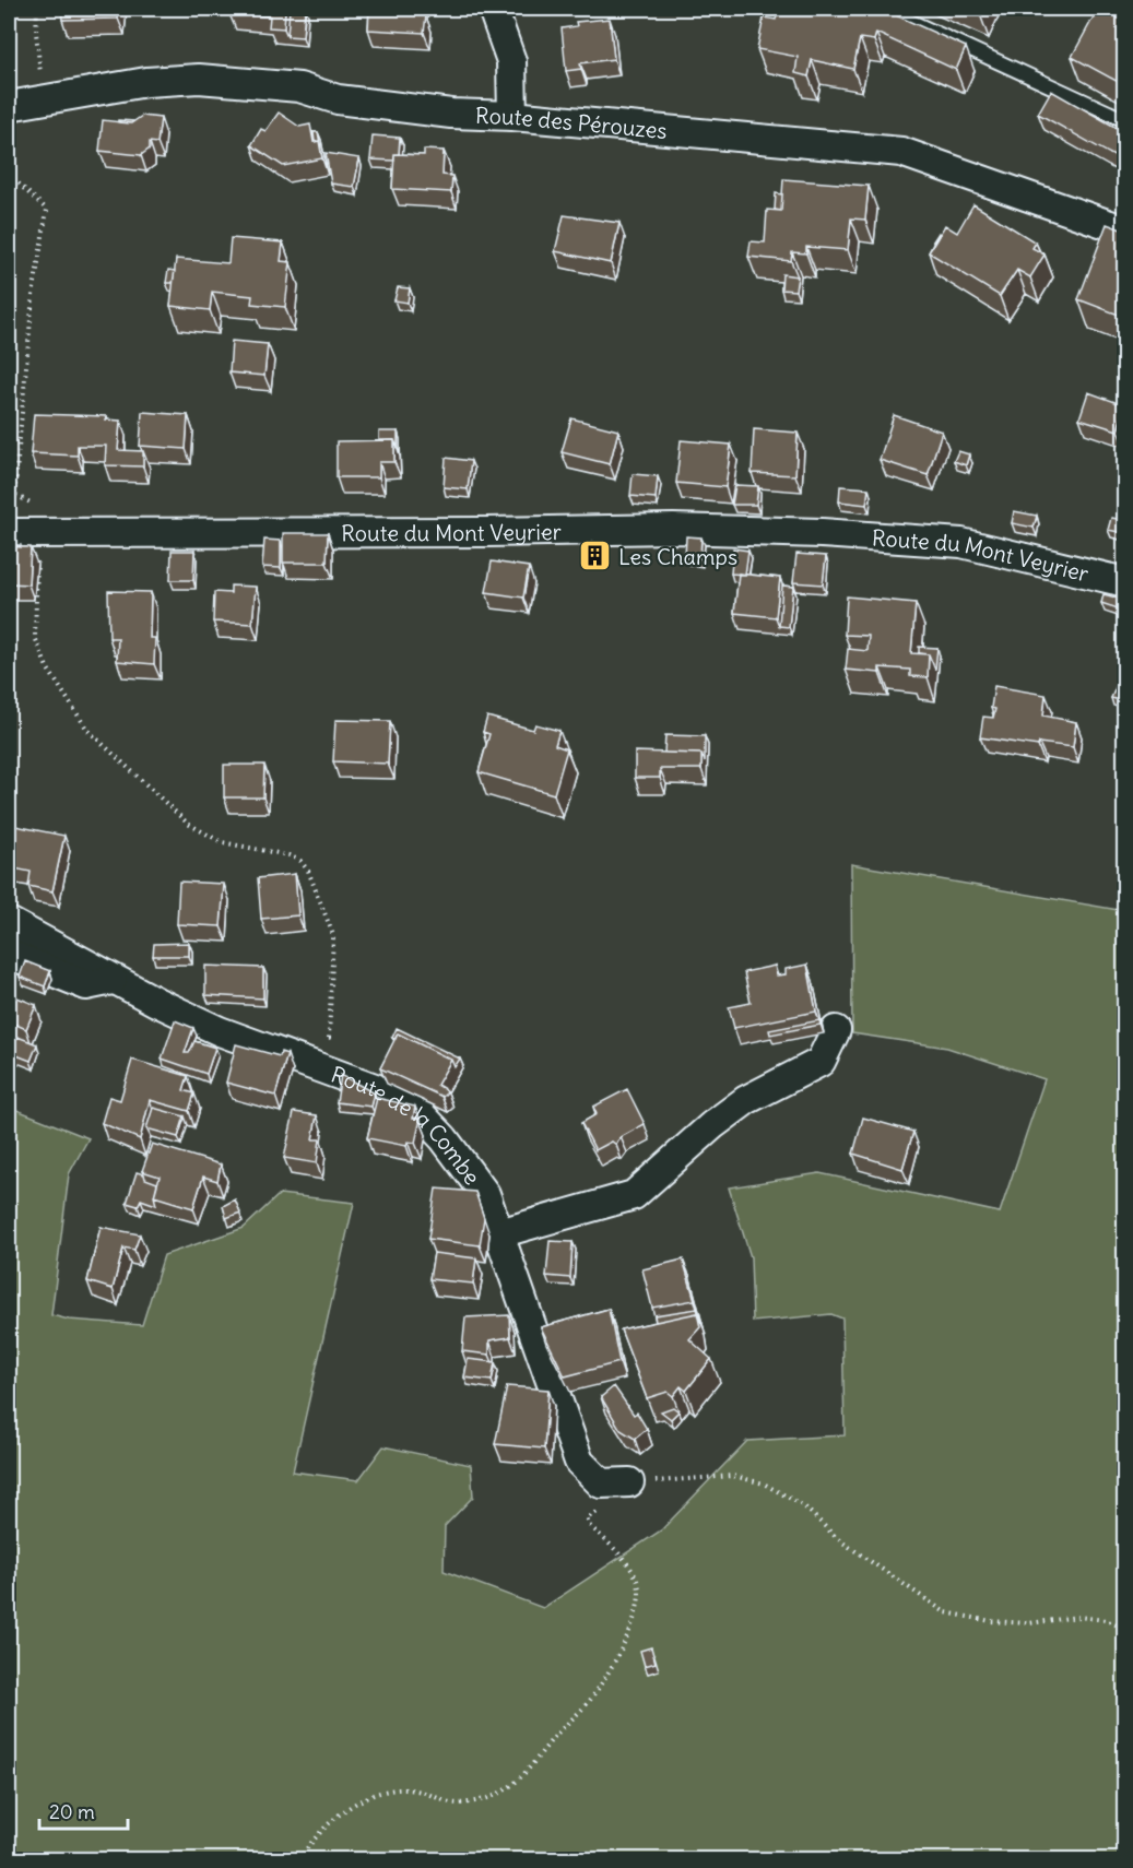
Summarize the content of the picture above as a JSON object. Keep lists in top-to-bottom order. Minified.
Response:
{"streets":{"street":["Route des Pérouzes","Route du Mont Veyrier","Route de la Combe"]},"places":{"building":["Les Champs"]},"scale_bar":"20 m"}
